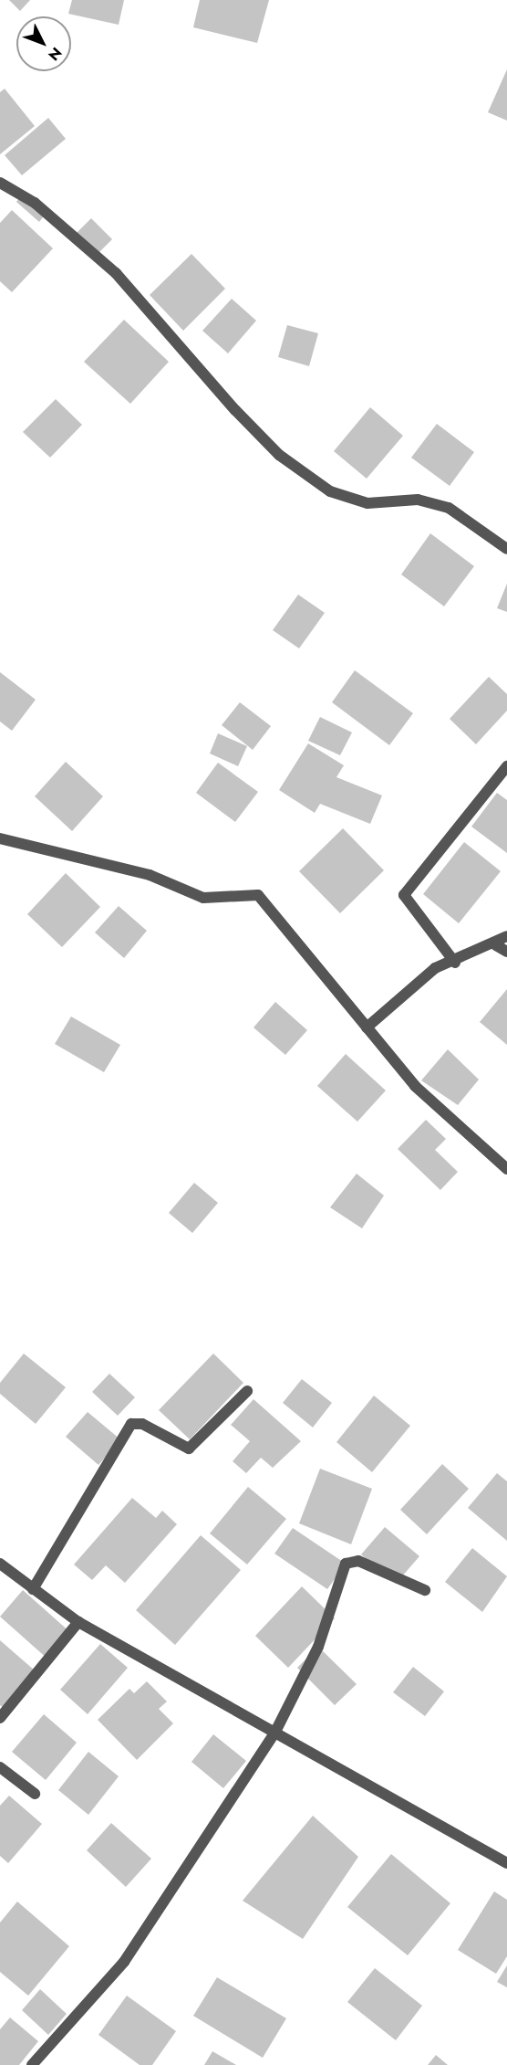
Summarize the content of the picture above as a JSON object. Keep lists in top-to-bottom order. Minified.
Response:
{"north":"bottom right"}
